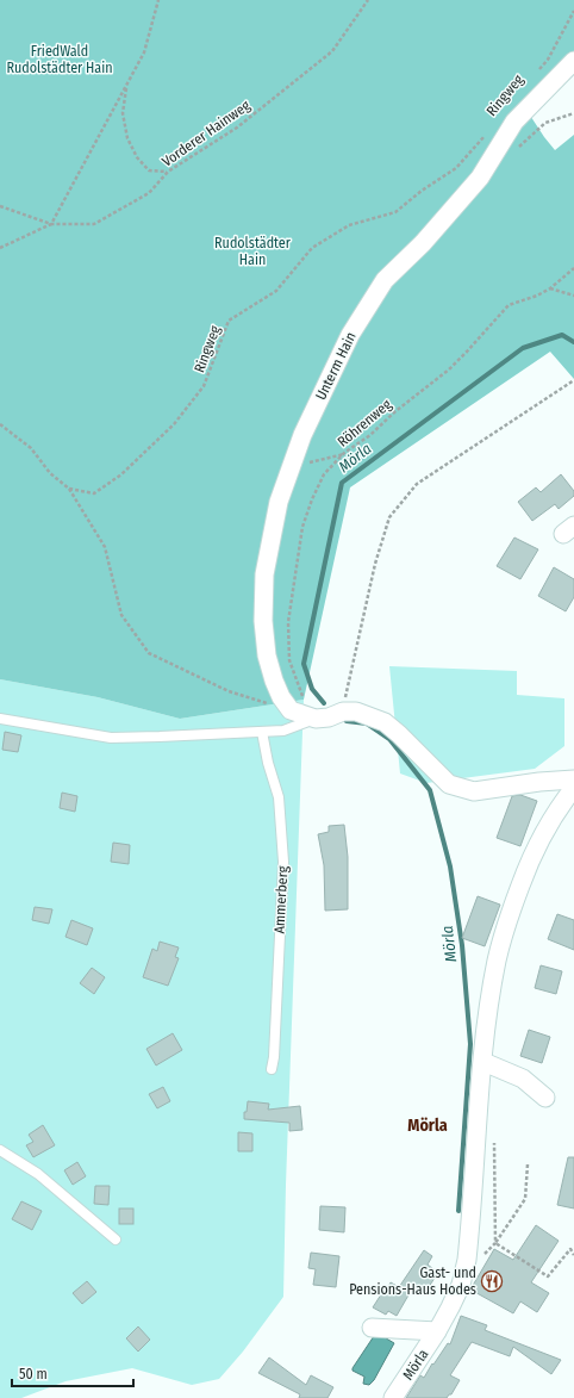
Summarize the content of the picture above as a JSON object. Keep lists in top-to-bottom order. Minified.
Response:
{"streets":{"street":["Unterm Hain","Mörla"],"lane":["Ammerberg"],"path":["Ringweg","Vorderer Hainweg","Röhrenweg"]},"districts":["Mörla"],"water":["Mörla"],"parks":["FriedWald Rudolstädter Hain","Rudolstädter Hain"],"places":{"restaurant":["Gast- und Pensions-Haus Hodes"]},"scale_bar":"50 m"}
